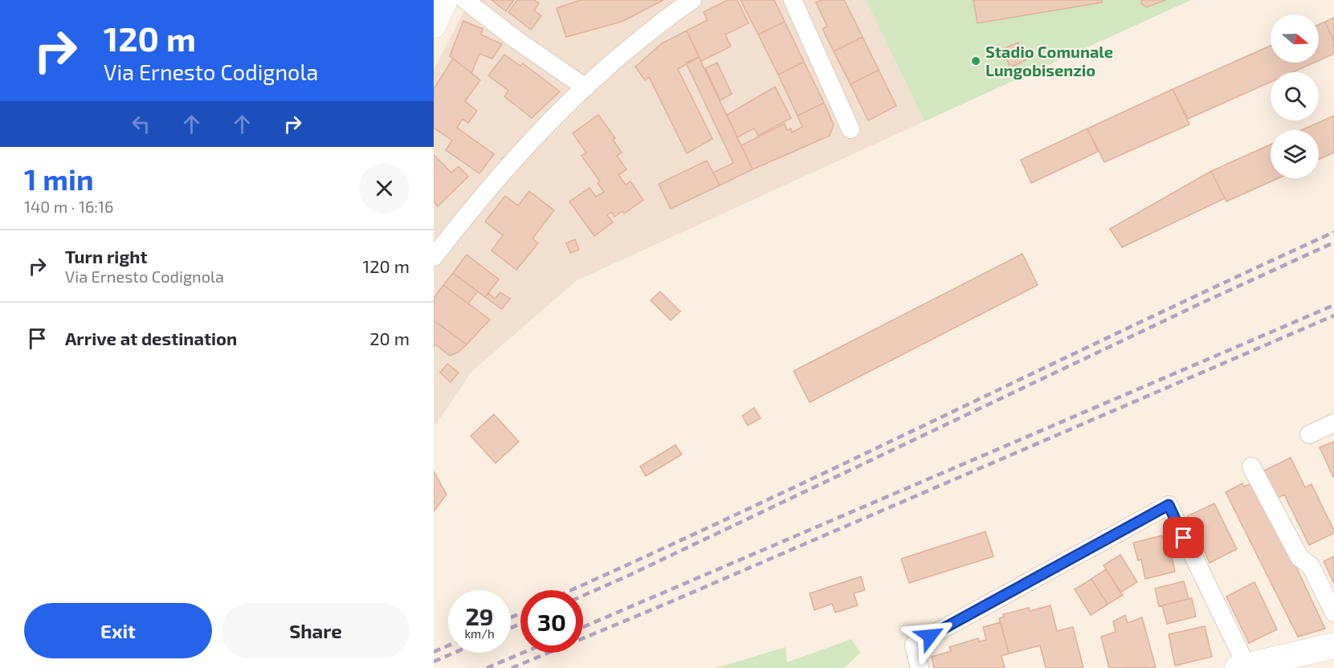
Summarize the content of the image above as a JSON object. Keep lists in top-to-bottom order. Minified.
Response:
{"places":["Stadio Comunale Lungobisenzio"],"north":"right","page":{"turn":["120 m","Via Ernesto Codignola"],"heading":["1 min","140 m · 16:16"],"list":[{"name":"Turn right","note":"Via Ernesto Codignola","value":"120 m"},{"name":"Arrive at destination","value":"20 m"}],"speed":"29 km/h","limit":"30","buttons":["Exit","Share"]}}
